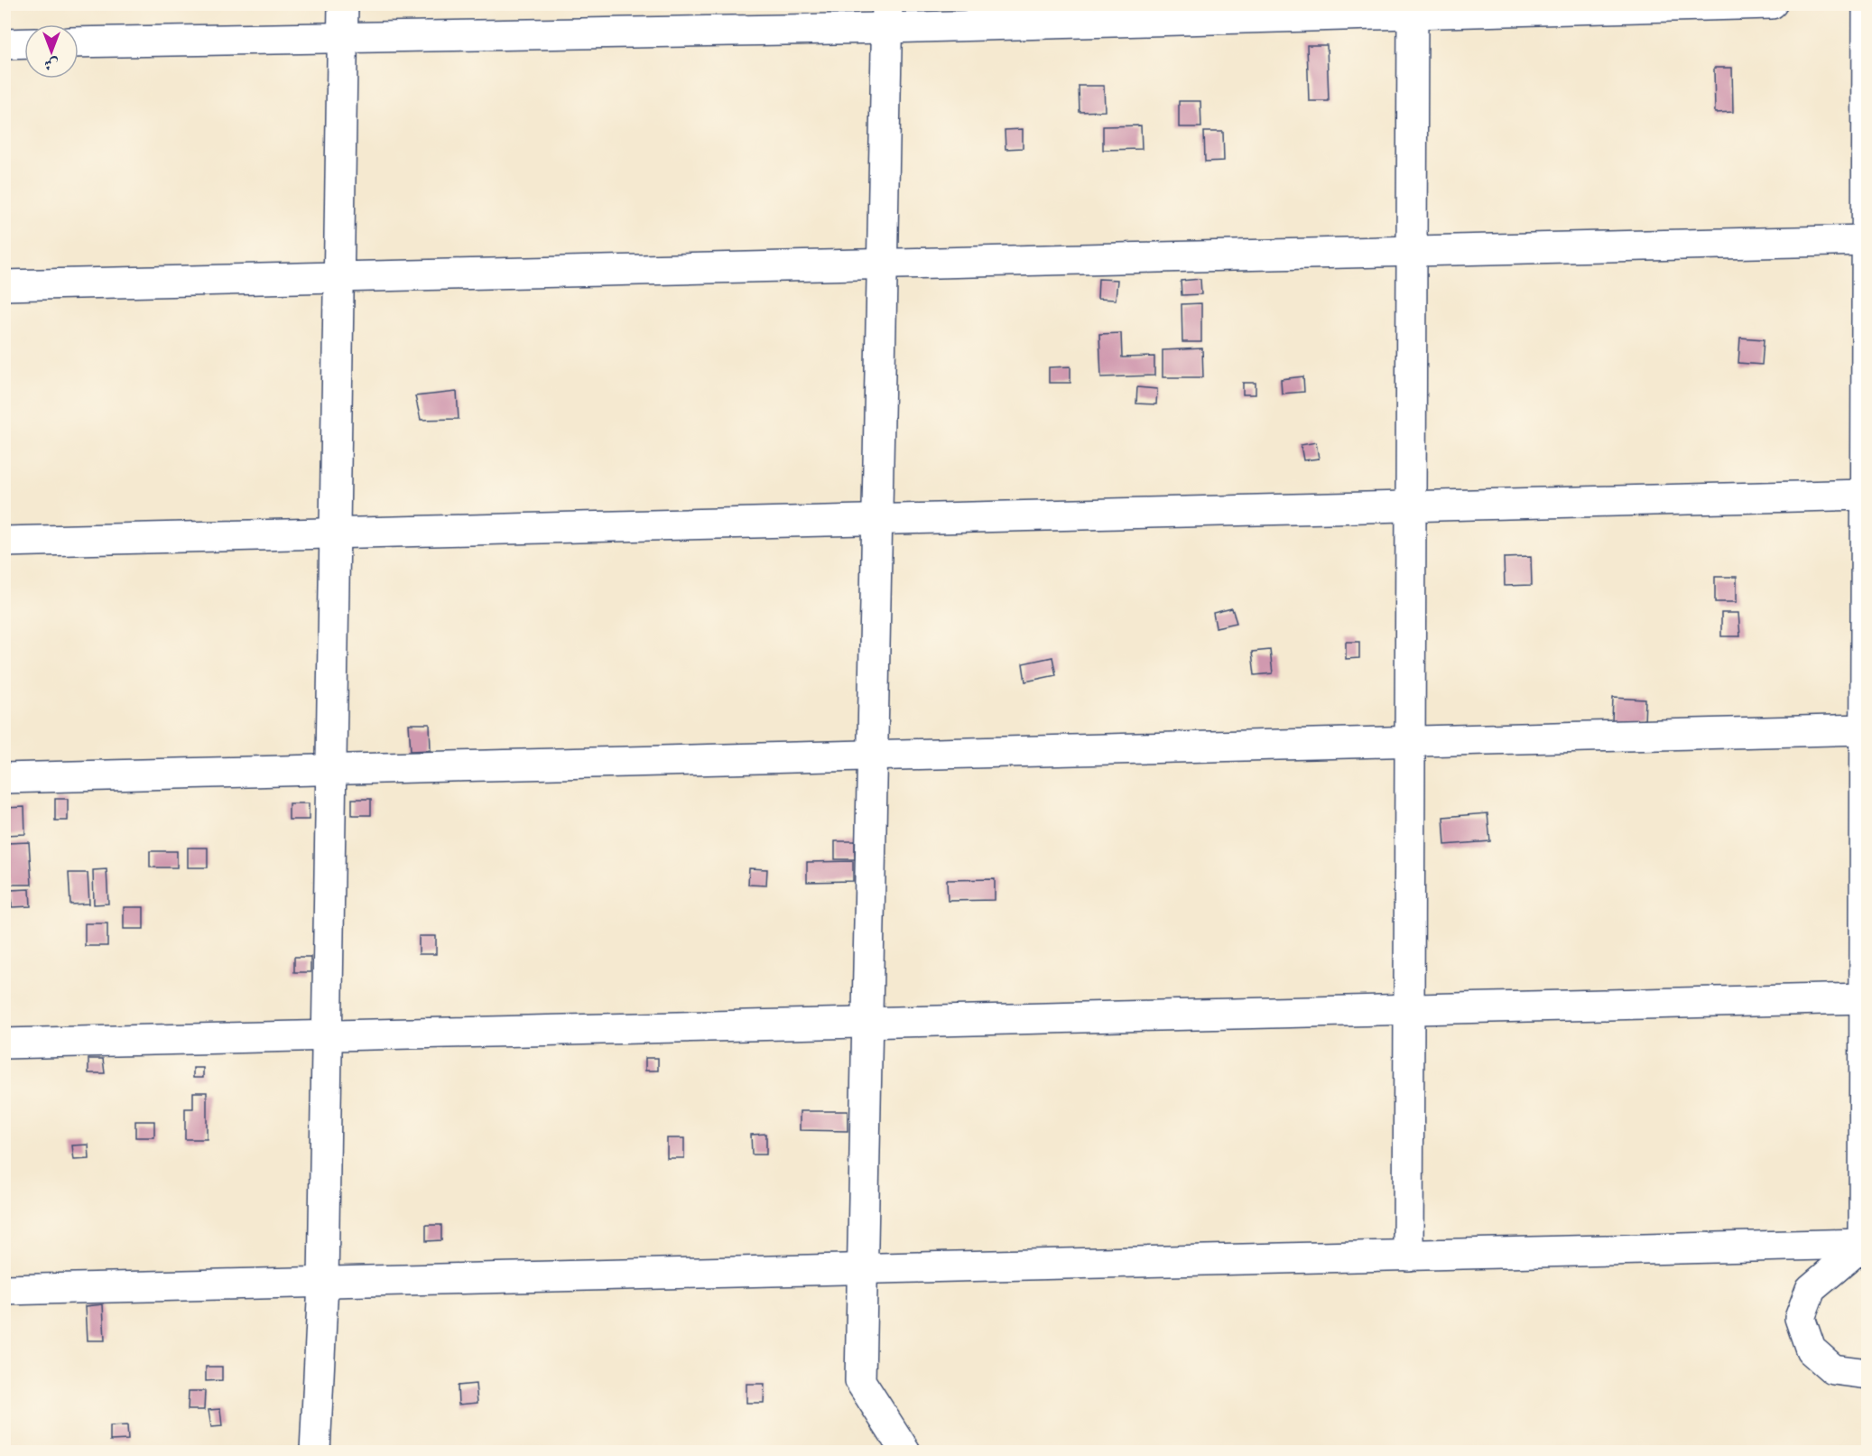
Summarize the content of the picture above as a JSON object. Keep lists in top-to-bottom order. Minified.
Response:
{"north":"bottom"}
